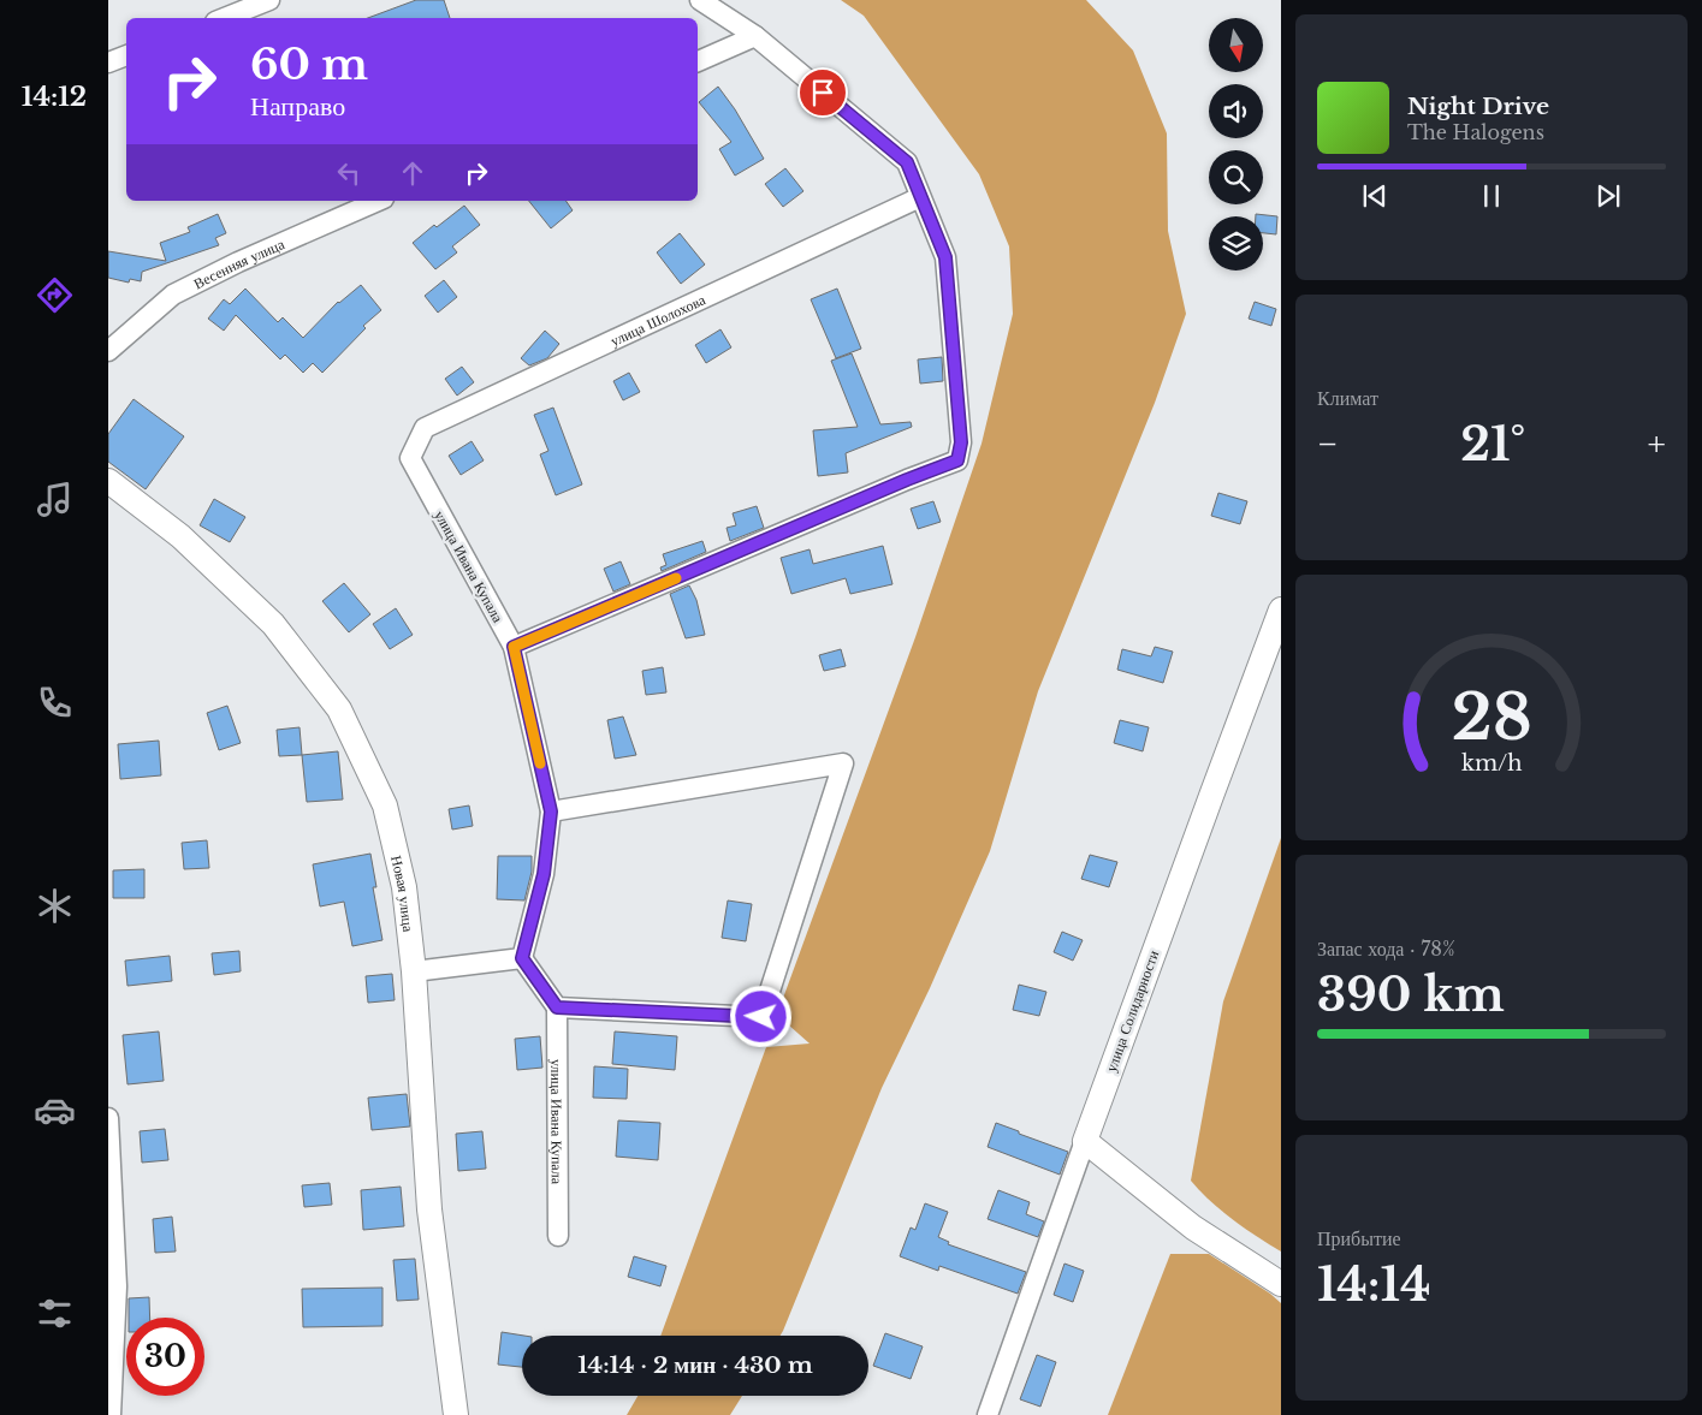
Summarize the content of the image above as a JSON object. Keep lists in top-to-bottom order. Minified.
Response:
{"streets":{"street":["Весенняя улица","улица Шолохова","улица Ивана Купала","Новая улица","улица Солидарности"]},"crossings":[["улица Шолохова","улица Ивана Купала"]],"north":"bottom","page":{"tabs":"14:12","turn":["60 m","Направо"],"song":["Night Drive","The Halogens"],"tile":["Климат",["Запас хода · 78%","390 km"],["Прибытие","14:14"]],"heat":["−","21°","+"],"limit":"30","trip":"14:14 · 2 мин · 430 m","gauge":["28","km/h"]}}
